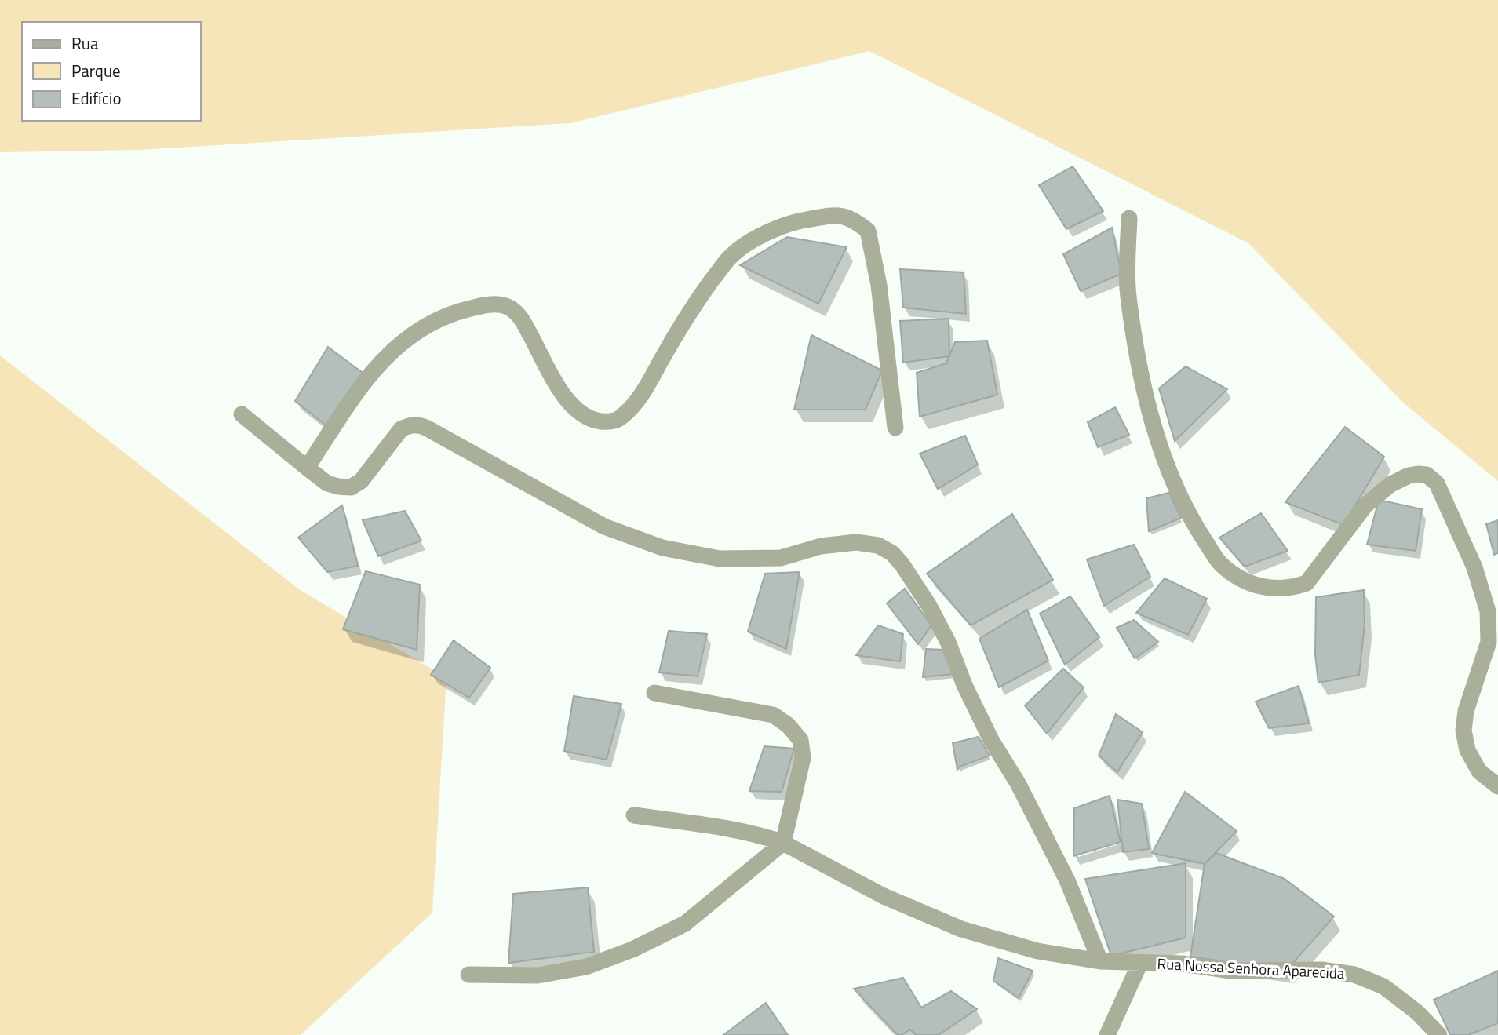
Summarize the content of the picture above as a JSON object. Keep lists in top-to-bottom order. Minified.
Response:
{"streets":{"street":["Rua Nossa Senhora Aparecida"]},"legend":["Rua","Parque","Edifício"]}
